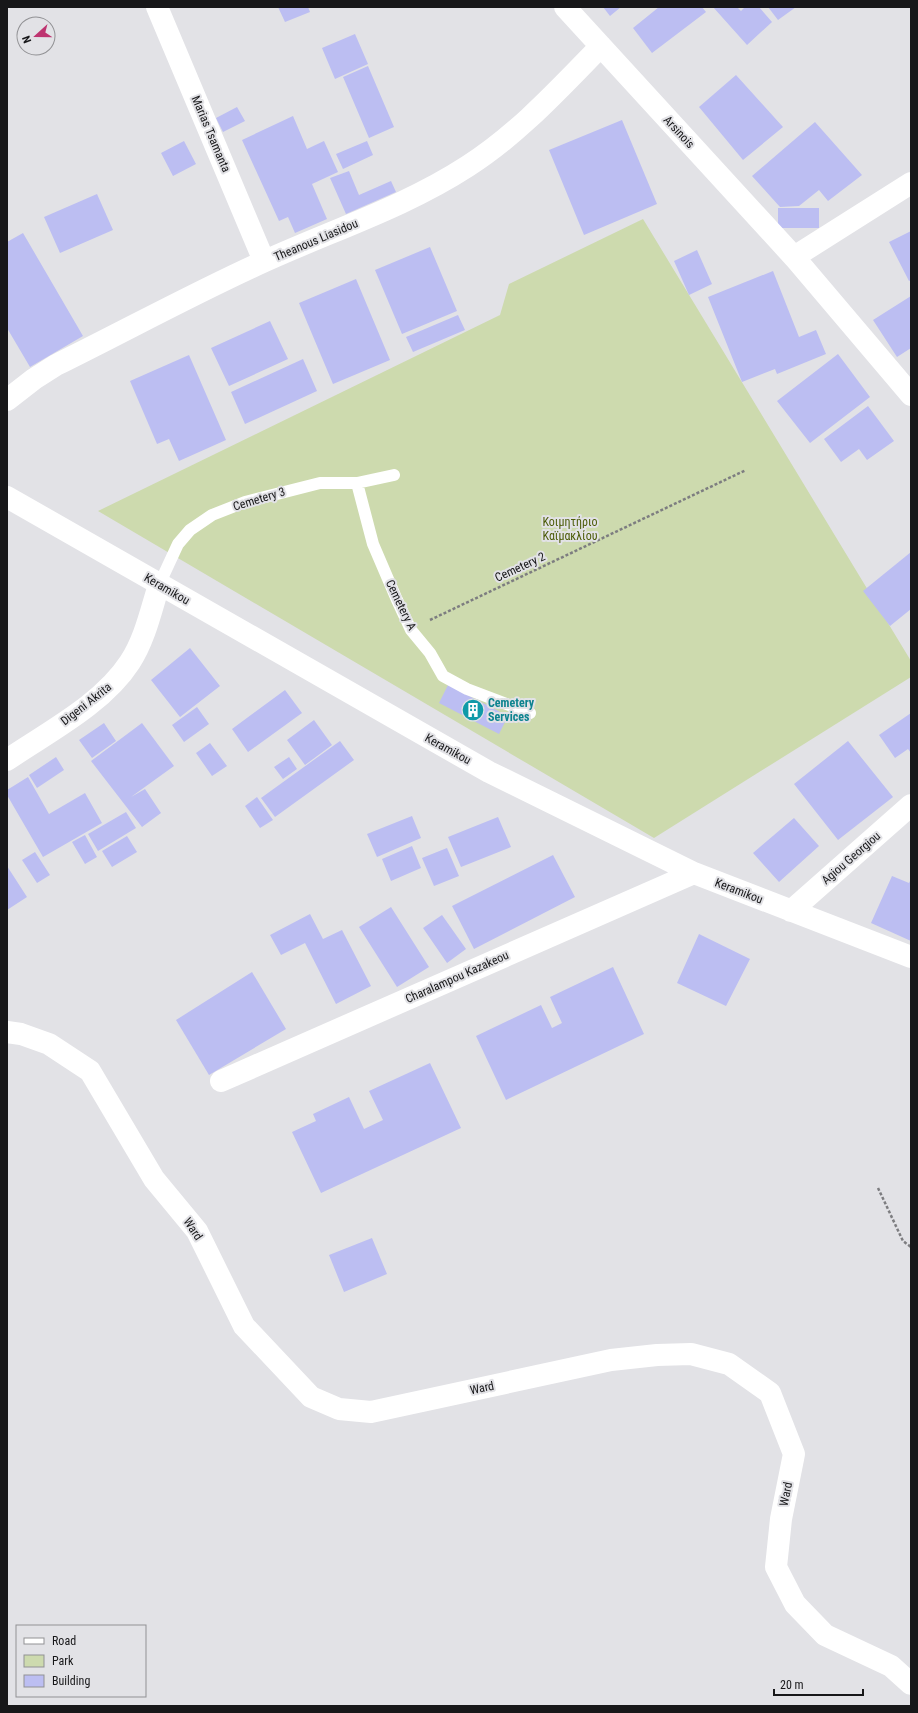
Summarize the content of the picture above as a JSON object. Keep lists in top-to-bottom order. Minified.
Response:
{"streets":{"street":["Arsinois","Marias Tsamanta","Theanous Liasidou","Keramikou","Digeni Akrita","Agiou Georgiou","Charalampou Kazakeou","Ward"],"lane":["Cemetery 3","Cemetery A"],"path":["Cemetery 2"]},"crossings":[["Arsinois","Theanous Liasidou"],["Marias Tsamanta","Theanous Liasidou"],["Cemetery 3","Keramikou"],["Cemetery 3","Cemetery A"],["Cemetery 3","Digeni Akrita"],["Cemetery 2","Cemetery A"],["Keramikou","Digeni Akrita"],["Keramikou","Agiou Georgiou"],["Keramikou","Charalampou Kazakeou"]],"parks":["Κοιμητήριο Καϊμακλίου"],"places":{"building":["Cemetery Services"]},"legend":["Road","Park","Building"],"scale_bar":"20 m","north":"left"}
